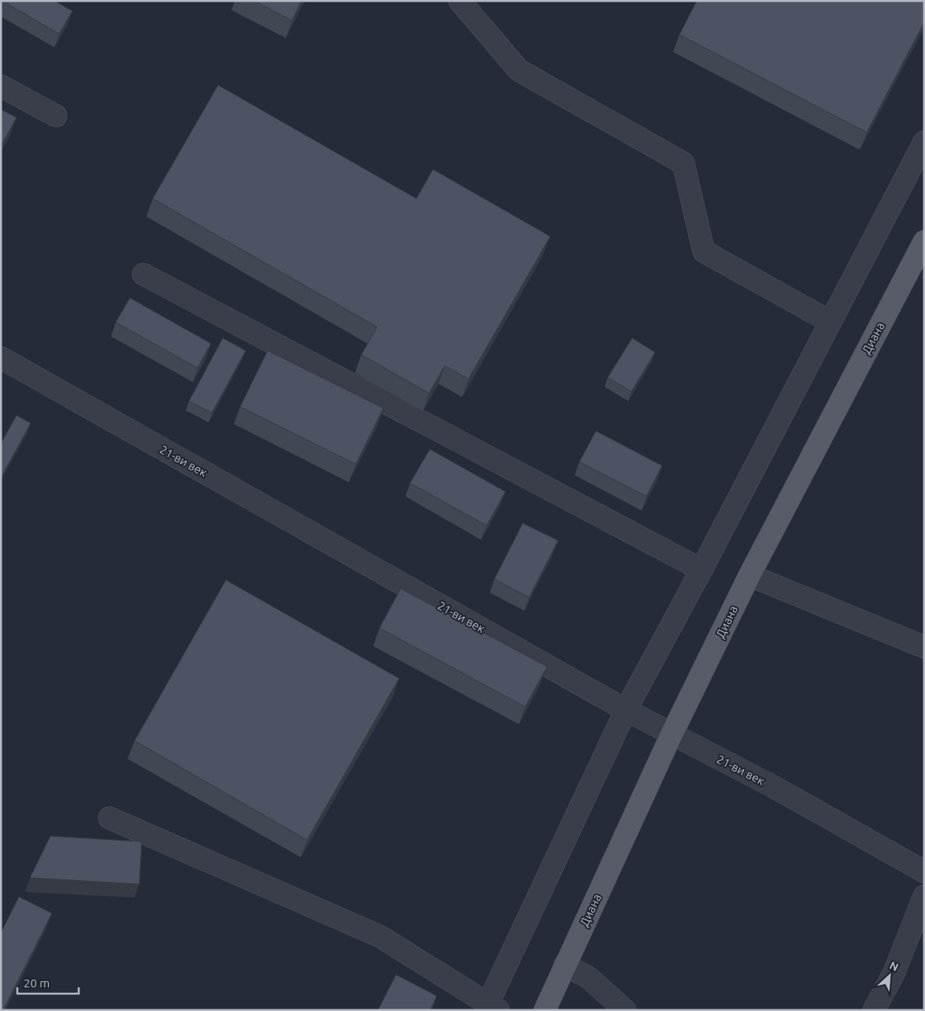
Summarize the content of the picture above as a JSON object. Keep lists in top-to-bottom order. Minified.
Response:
{"streets":{"main road":["Диана"],"street":["21-ви век"]},"crossings":[["Диана","21-ви век"]],"scale_bar":"20 m","north":"top right"}
